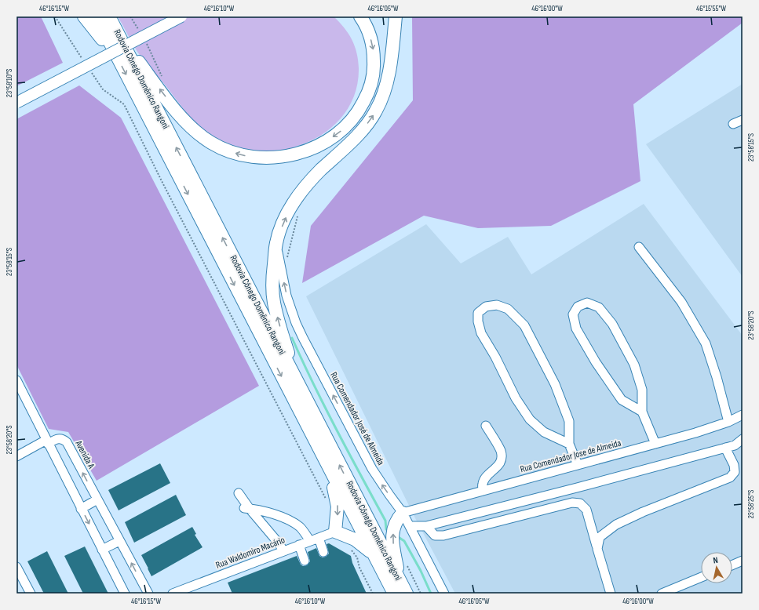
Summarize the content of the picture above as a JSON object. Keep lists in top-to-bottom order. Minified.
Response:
{"streets":{"highway":["Rodovia Cônego Domênico Rangoni"],"street":["Rua Comendador José de Almeida","Avenida A","Rua Comendador Jose de Almeida","Rua Waldomiro Macário"]},"crossings":[["Rua Comendador José de Almeida","Rua Comendador Jose de Almeida"]],"one_way":["Rua Comendador José de Almeida"],"north":"top","coordinates":["46°16'15\"W","46°16'10\"W","46°16'05\"W","46°16'00\"W","46°15'55\"W","23°58'10\"S","23°58'15\"S","23°58'20\"S","23°58'25\"S"]}
